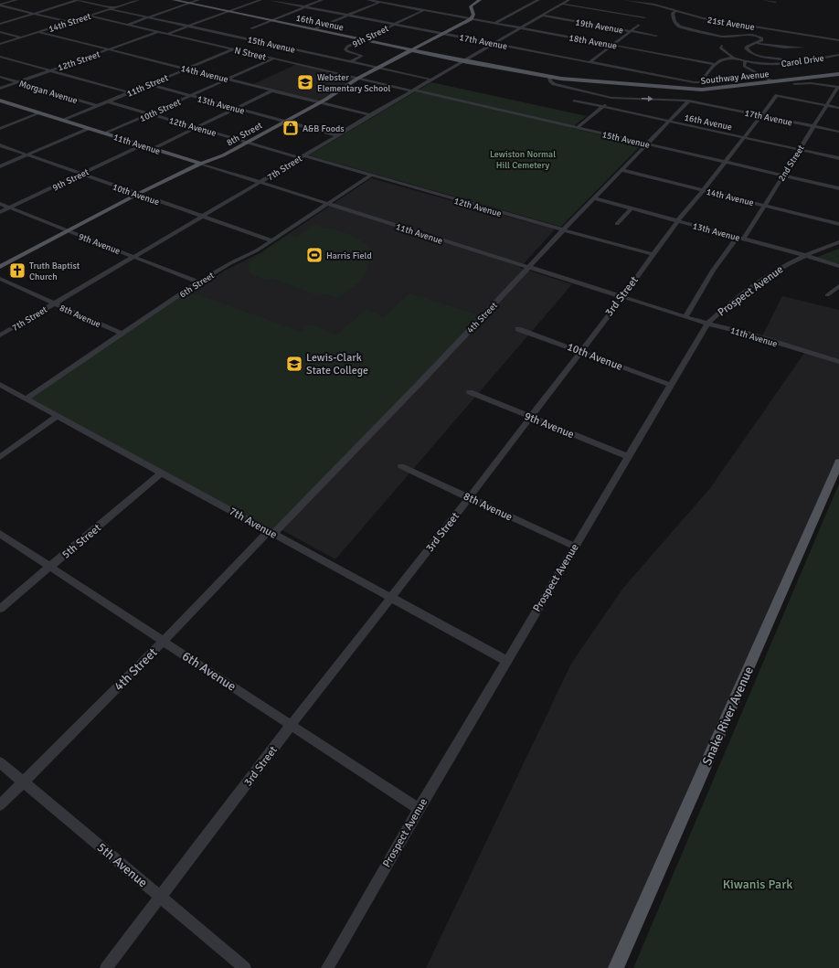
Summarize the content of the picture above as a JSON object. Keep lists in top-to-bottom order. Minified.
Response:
{"streets":{"main road":["16th Avenue","Southway Avenue","8th Street","11th Avenue","Snake River Avenue"],"street":["14th Street","21st Avenue","19th Avenue","9th Street","17th Avenue","18th Avenue","15th Avenue","N Street","12th Street","Carol Drive","14th Avenue","11th Street","Morgan Avenue","13th Avenue","10th Street","12th Avenue","2nd Street","7th Street","10th Avenue","9th Avenue","6th Street","Prospect Avenue","3rd Street","8th Avenue","4th Street","7th Avenue","5th Street","6th Avenue","5th Avenue"]},"crossings":[["14th Street","15th Avenue"],["14th Street","N Street"],["14th Street","14th Avenue"],["16th Avenue","9th Street"],["16th Avenue","Southway Avenue"],["16th Avenue","8th Street"],["16th Avenue","2nd Street"],["16th Avenue","7th Street"],["16th Avenue","3rd Street"],["16th Avenue","4th Street"],["19th Avenue","7th Street"],["9th Street","17th Avenue"],["9th Street","18th Avenue"],["9th Street","15th Avenue"],["9th Street","11th Avenue"],["9th Street","10th Avenue"],["9th Street","9th Avenue"],["17th Avenue","18th Avenue"],["17th Avenue","Carol Drive"],["17th Avenue","Southway Avenue"],["17th Avenue","8th Street"],["17th Avenue","2nd Street"],["17th Avenue","7th Street"],["17th Avenue","3rd Street"],["17th Avenue","4th Street"],["18th Avenue","Carol Drive"],["18th Avenue","8th Street"],["18th Avenue","7th Street"],["15th Avenue","N Street"],["15th Avenue","8th Street"],["15th Avenue","2nd Street"],["15th Avenue","7th Street"],["15th Avenue","3rd Street"],["15th Avenue","4th Street"],["N Street","12th Street"],["N Street","11th Street"],["N Street","10th Street"],["N Street","8th Street"],["N Street","7th Street"],["12th Street","14th Avenue"],["12th Street","Morgan Avenue"],["Carol Drive","Southway Avenue"],["14th Avenue","11th Street"],["14th Avenue","10th Street"],["14th Avenue","8th Street"],["14th Avenue","2nd Street"],["14th Avenue","7th Street"],["14th Avenue","3rd Street"],["14th Avenue","4th Street"],["Southway Avenue","7th Street"],["11th Street","Morgan Avenue"],["11th Street","13th Avenue"],["11th Street","12th Avenue"],["11th Street","11th Avenue"],["13th Avenue","10th Street"],["13th Avenue","8th Street"],["13th Avenue","2nd Street"],["13th Avenue","7th Street"],["13th Avenue","Prospect Avenue"],["13th Avenue","3rd Street"],["13th Avenue","4th Street"],["10th Street","12th Avenue"],["10th Street","11th Avenue"],["12th Avenue","8th Street"],["12th Avenue","7th Street"],["12th Avenue","6th Street"],["12th Avenue","3rd Street"],["12th Avenue","4th Street"],["8th Street","11th Avenue"],["8th Street","10th Avenue"],["8th Street","9th Avenue"],["11th Avenue","2nd Street"],["11th Avenue","7th Street"],["11th Avenue","6th Street"],["11th Avenue","Prospect Avenue"],["11th Avenue","3rd Street"],["11th Avenue","4th Street"],["2nd Street","3rd Street"],["7th Street","10th Avenue"],["7th Street","9th Avenue"],["7th Street","8th Avenue"],["10th Avenue","6th Street"],["10th Avenue","Prospect Avenue"],["10th Avenue","3rd Street"],["9th Avenue","6th Street"],["9th Avenue","Prospect Avenue"],["9th Avenue","3rd Street"],["6th Street","8th Avenue"],["6th Street","7th Avenue"],["Prospect Avenue","8th Avenue"],["Prospect Avenue","7th Avenue"],["Prospect Avenue","6th Avenue"],["3rd Street","8th Avenue"],["3rd Street","7th Avenue"],["3rd Street","6th Avenue"],["3rd Street","5th Avenue"],["4th Street","7th Avenue"],["4th Street","6th Avenue"],["4th Street","5th Avenue"],["7th Avenue","5th Street"],["5th Street","6th Avenue"]],"parks":["Lewiston Normal Hill Cemetery","Kiwanis Park"],"places":{"school or university":["Webster Elementary School","Lewis-Clark State College"],"shop":["A&B Foods"],"sports":["Harris Field"],"church":["Truth Baptist Church"]}}
